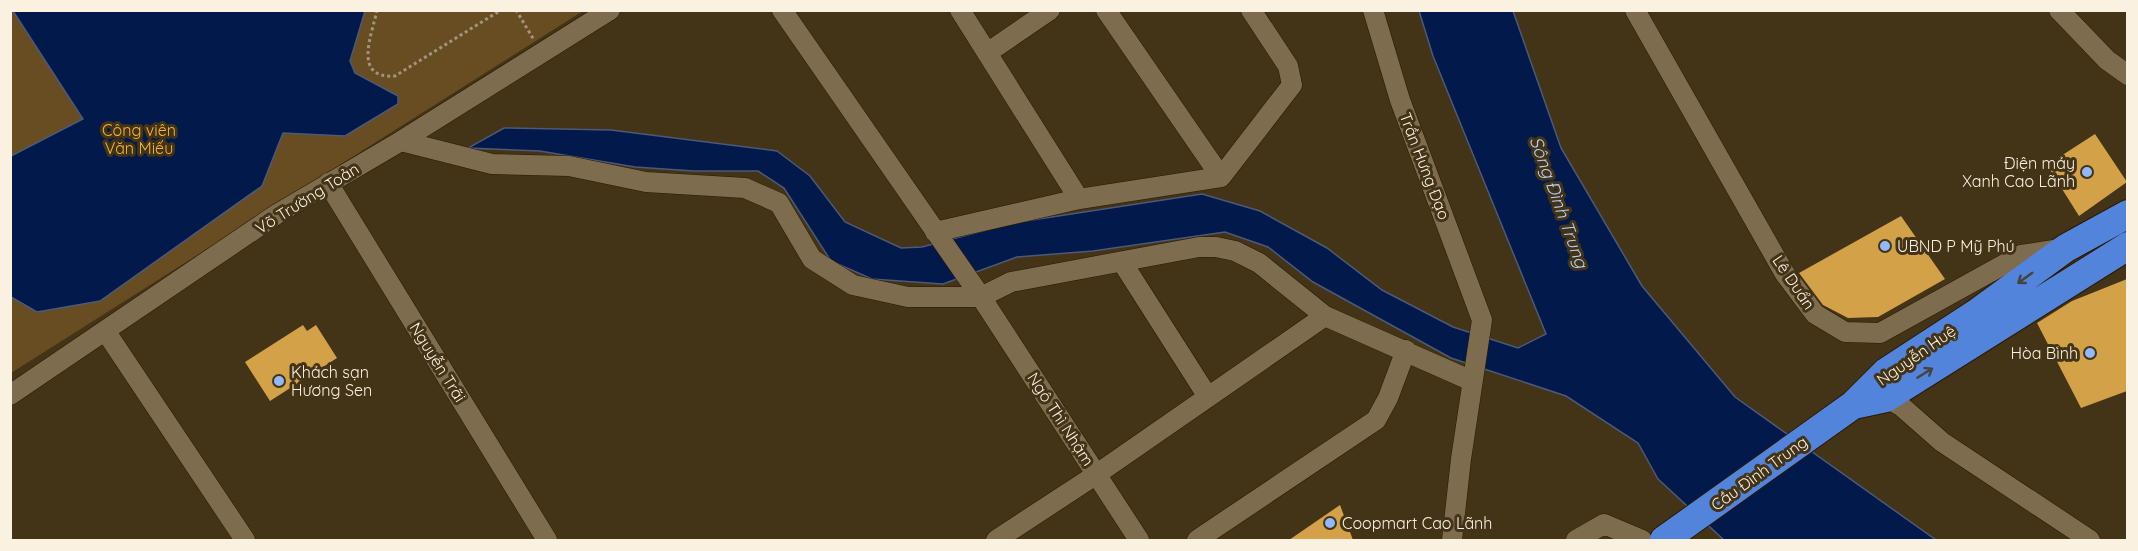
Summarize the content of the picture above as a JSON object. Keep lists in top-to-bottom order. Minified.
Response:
{"streets":{"highway":["Nguyễn Huệ","Cầu Đình Trung"],"street":["Trần Hưng Đạo","Võ Trường Toản","Lê Duẩn","Nguyễn Trãi","Ngô Thì Nhậm"]},"crossings":[["Võ Trường Toản","Nguyễn Trãi"],["Lê Duẩn","Nguyễn Huệ"],["Nguyễn Huệ","Cầu Đình Trung"]],"water":["Sông Đình Trung"],"parks":["Công viên Văn Miếu"],"places":["Điện máy Xanh Cao Lãnh","UBND P Mỹ Phú","Hòa Bình","Khách sạn Hương Sen","Coopmart Cao Lãnh"]}
